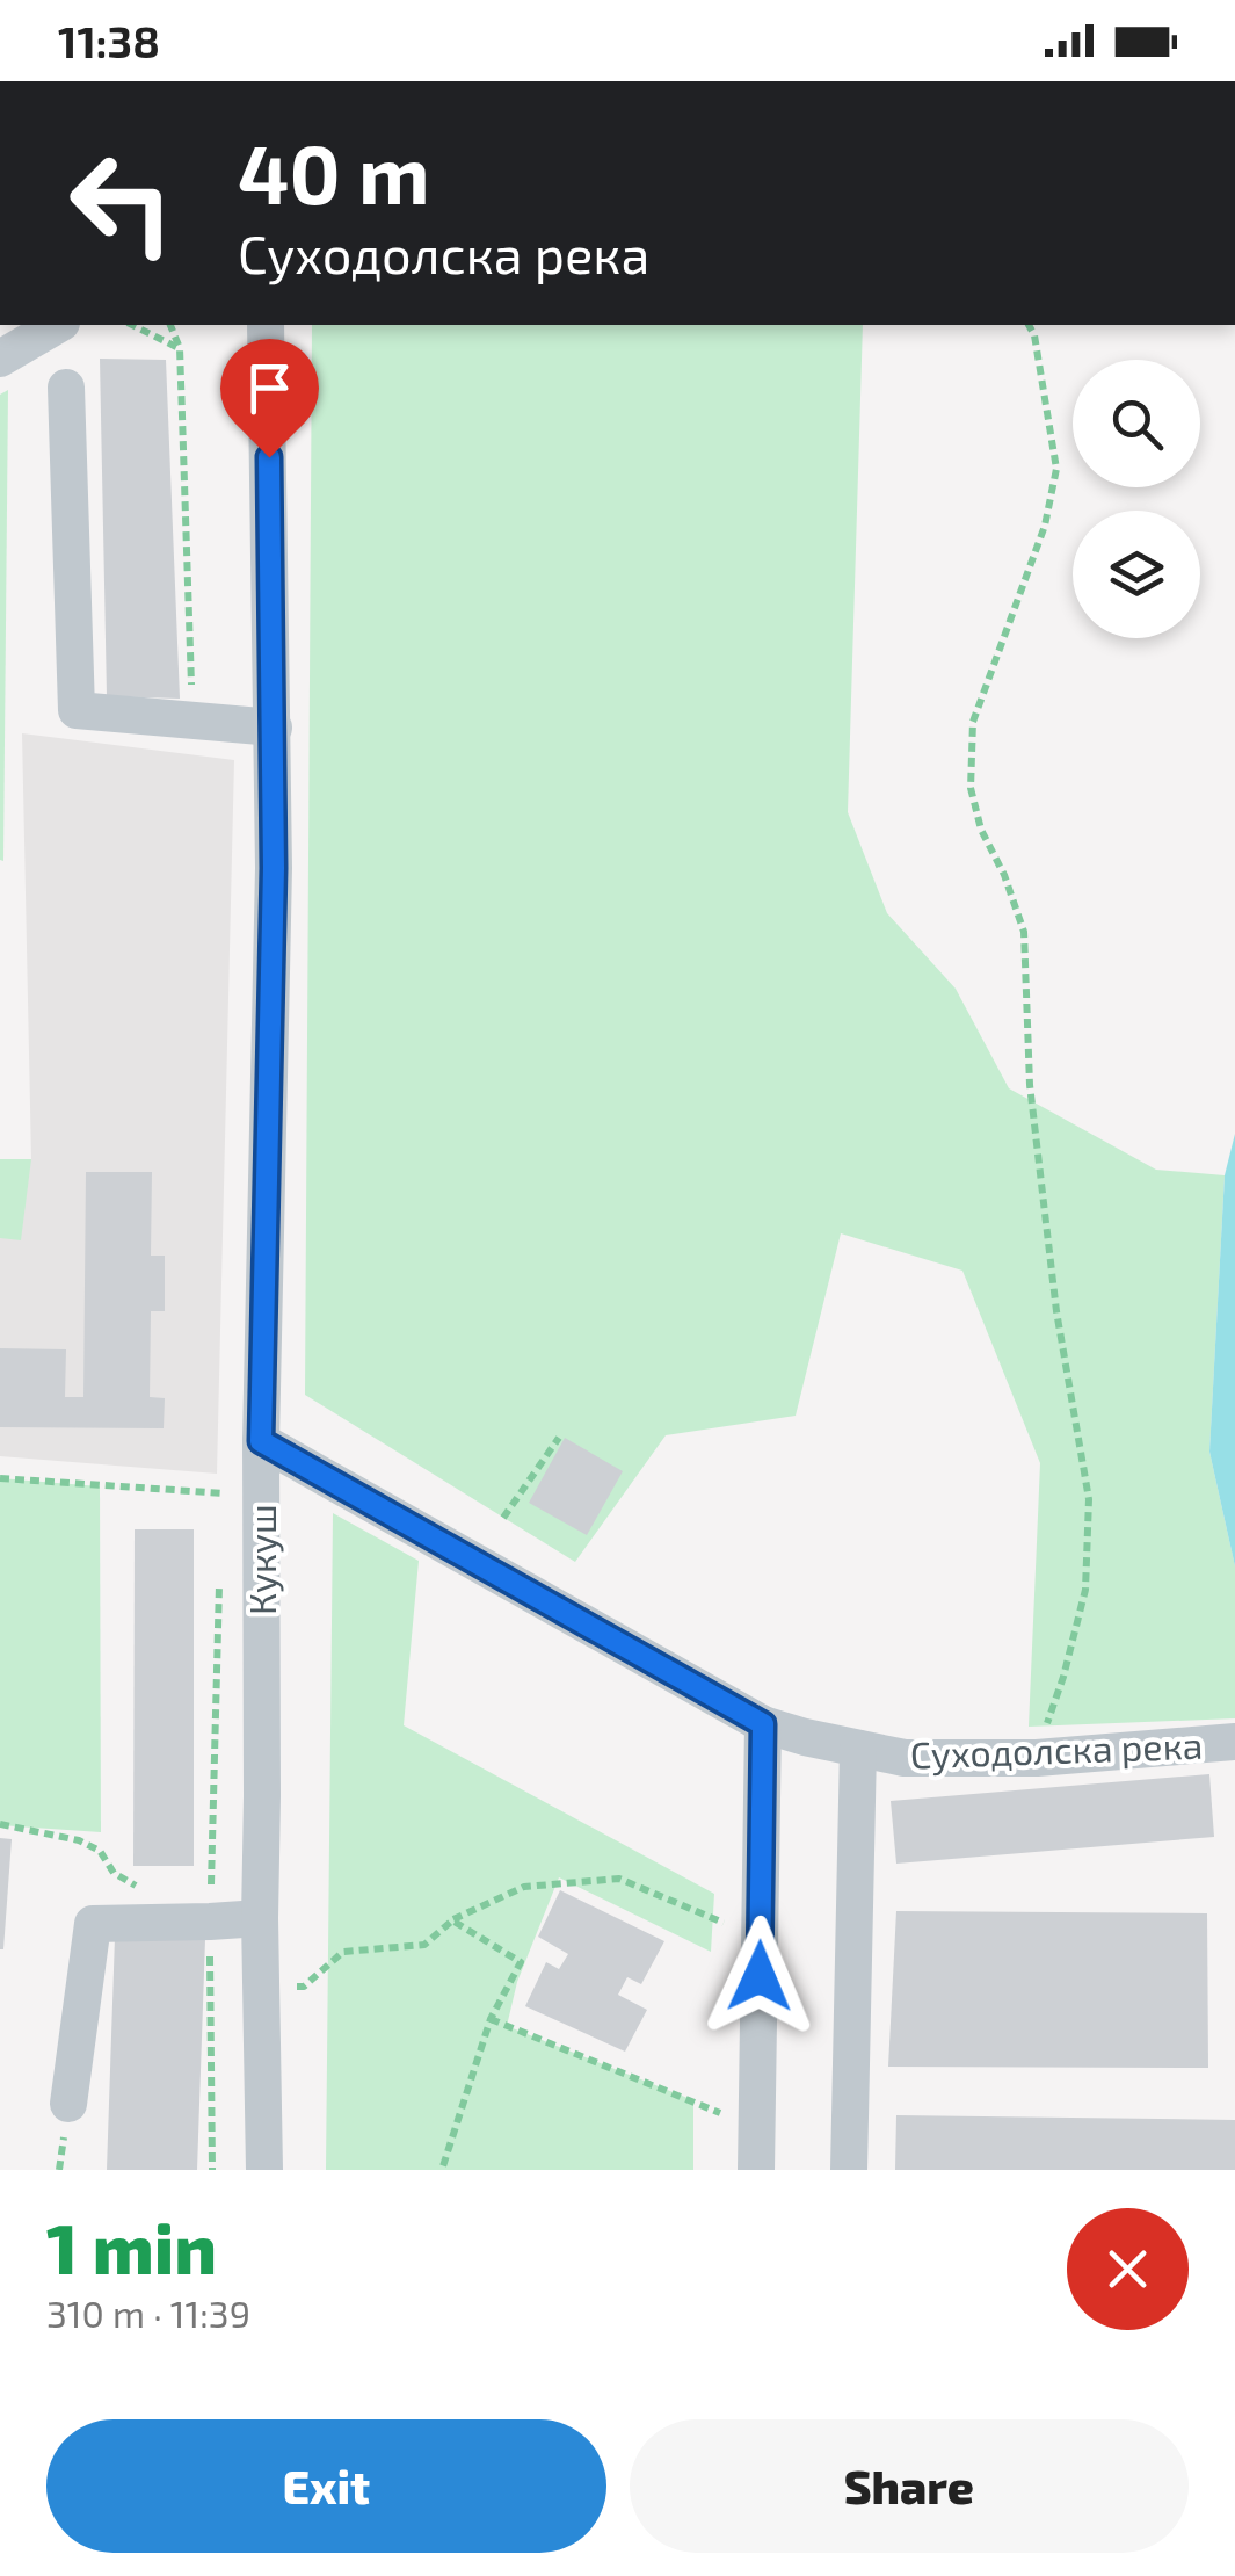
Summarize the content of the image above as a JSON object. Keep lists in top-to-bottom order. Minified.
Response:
{"streets":{"street":["Кукуш","Суходолска река"]},"crossings":[["Кукуш","Суходолска река"]],"page":{"status":"11:38","turn":["40 m","Суходолска река"],"heading":["1 min","310 m · 11:39"],"buttons":["Exit","Share"]}}
